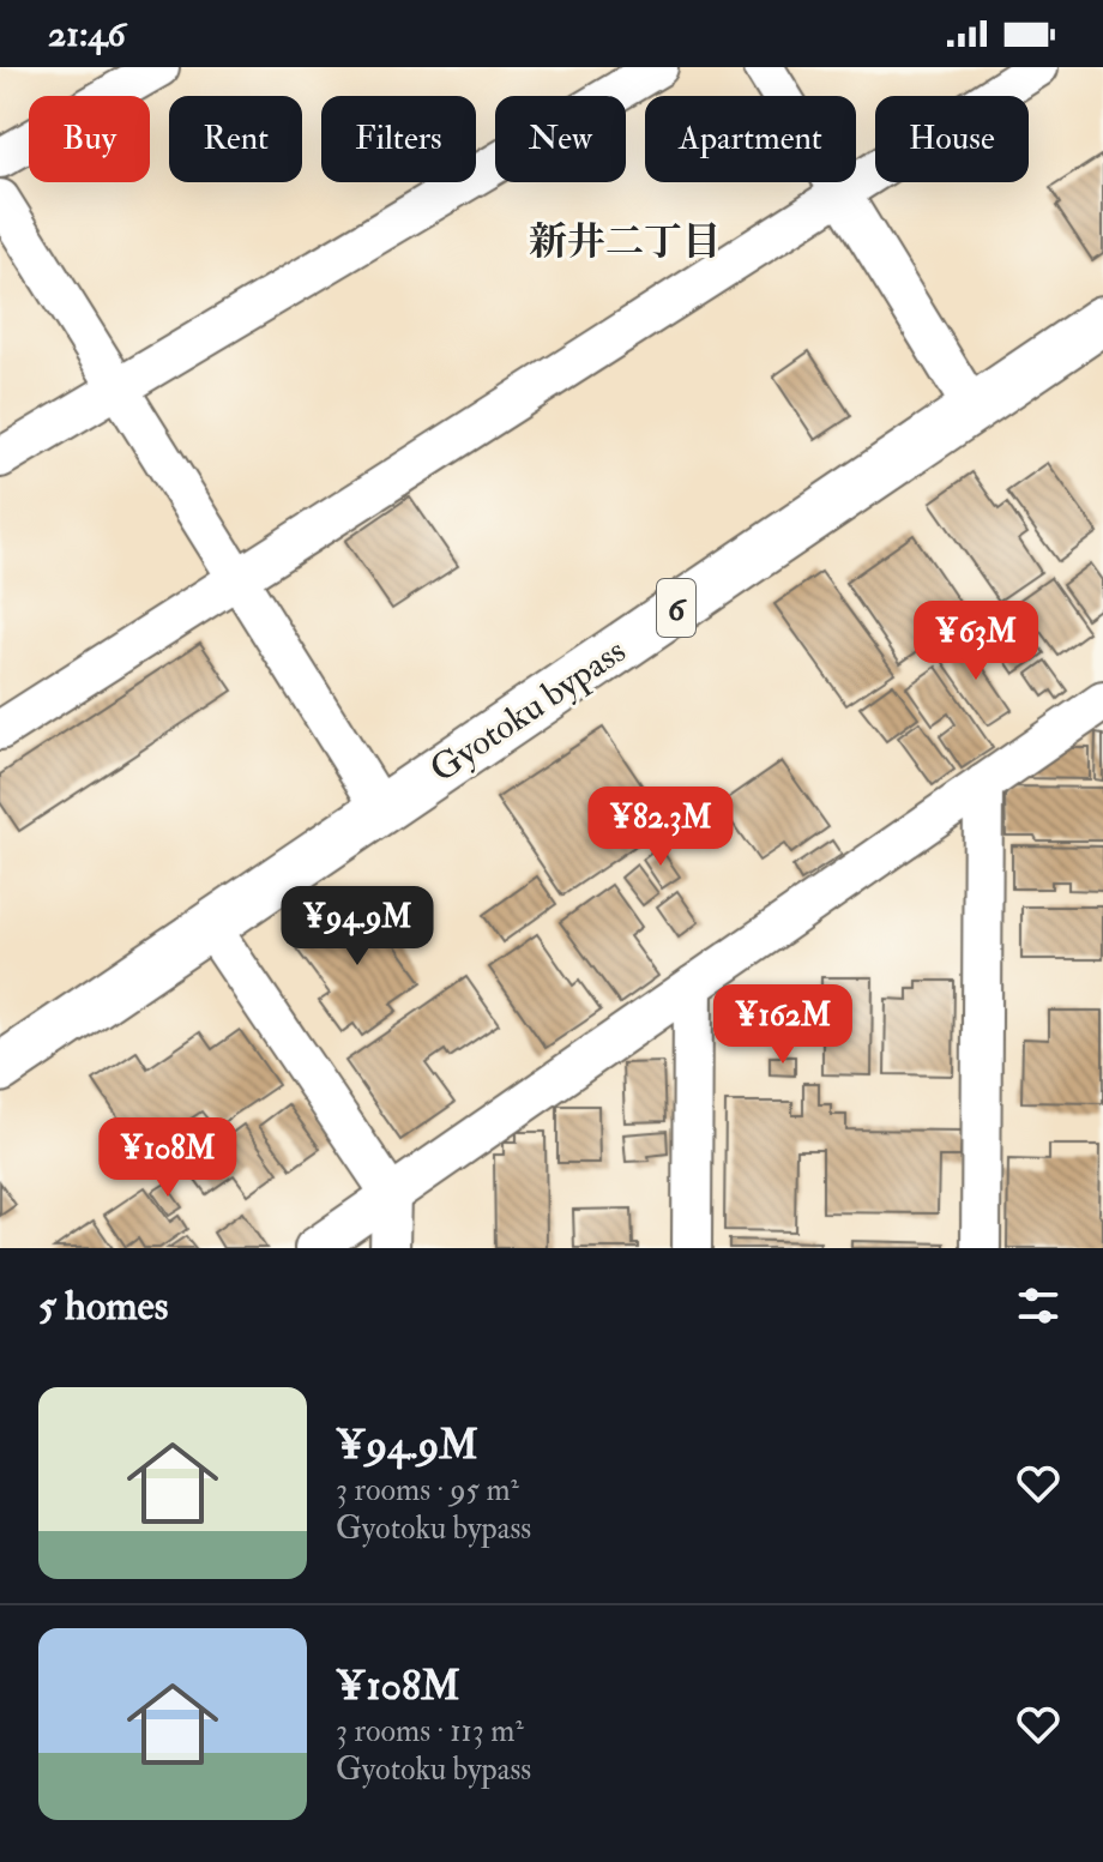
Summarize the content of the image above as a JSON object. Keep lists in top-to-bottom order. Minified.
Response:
{"streets":{"main road":["6","Gyotoku bypass"]},"districts":["新井二丁目"],"page":{"status":"21:46","chip":["Buy","Rent","Filters","New","Apartment","House"],"price":["¥63M","¥82.3M","¥94.9M","¥162M","¥108M"],"heading":"5 homes","list":[{"name":"¥94.9M","note":"3 rooms · 95 m² · Gyotoku bypass"},{"name":"¥108M","note":"3 rooms · 113 m² · Gyotoku bypass"}]}}
